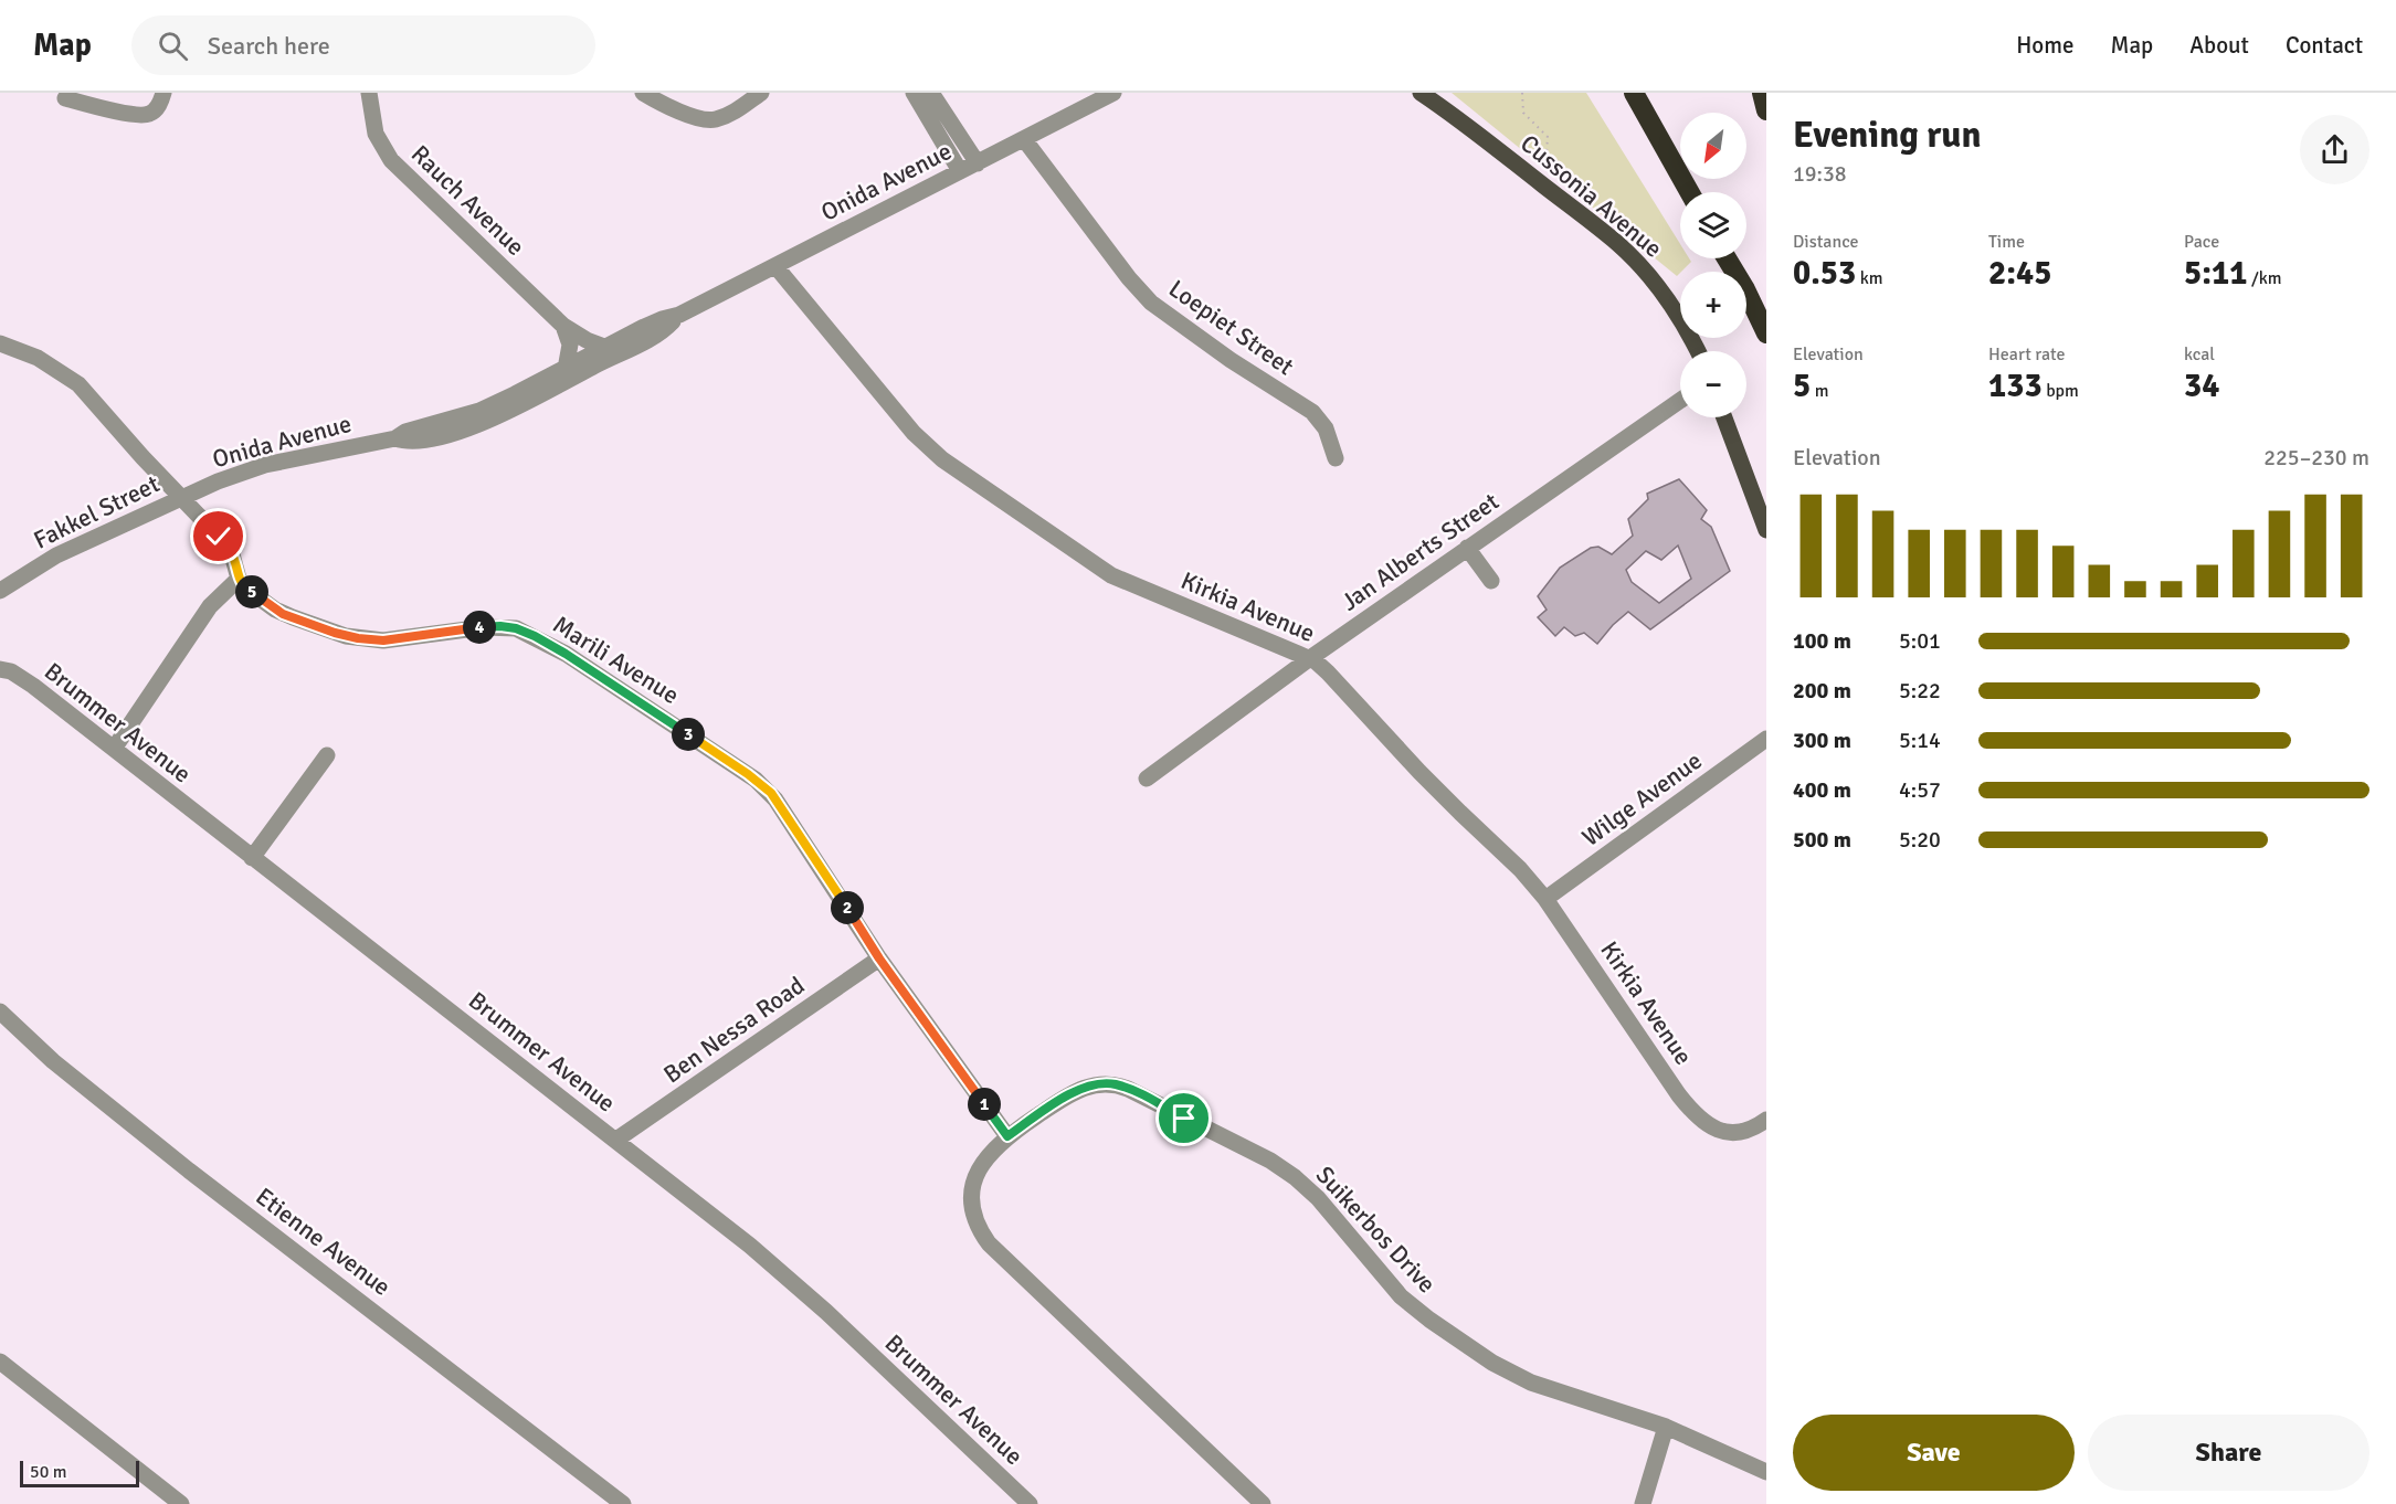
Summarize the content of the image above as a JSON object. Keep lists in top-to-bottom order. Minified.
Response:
{"streets":{"main road":["Cussonia Avenue"],"street":["Onida Avenue","Rauch Avenue","Loepiet Street","Fakkel Street","Jan Alberts Street","Kirkia Avenue","Marili Avenue","Brummer Avenue","Wilge Avenue","Ben Nessa Road","Suikerbos Drive","Etienne Avenue"]},"crossings":[["Onida Avenue","Rauch Avenue"],["Onida Avenue","Loepiet Street"],["Onida Avenue","Fakkel Street"],["Onida Avenue","Kirkia Avenue"],["Onida Avenue","Marili Avenue"],["Fakkel Street","Marili Avenue"],["Jan Alberts Street","Kirkia Avenue"],["Kirkia Avenue","Wilge Avenue"],["Marili Avenue","Ben Nessa Road"],["Marili Avenue","Suikerbos Drive"],["Brummer Avenue","Ben Nessa Road"]],"scale_bar":"50 m","north":"bottom left","page":{"header":"Map","search":"Search here","nav":["Home","Map","About","Contact"],"heading":["Evening run","19:38"],"map_buttons":["+","−"],"stats":[["Distance","0.53 km"],["Time","2:45"],["Pace","5:11 /km"],["Elevation","5 m"],["Heart rate","133 bpm"],["kcal","34"]],"chart":["Elevation","225–230 m"],"pins":["5","4","3","2","1"],"list":[{"name":"100 m","note":"5:01"},{"name":"200 m","note":"5:22"},{"name":"300 m","note":"5:14"},{"name":"400 m","note":"4:57"},{"name":"500 m","note":"5:20"}],"buttons":["Save","Share"],"scale":"50 m"}}
